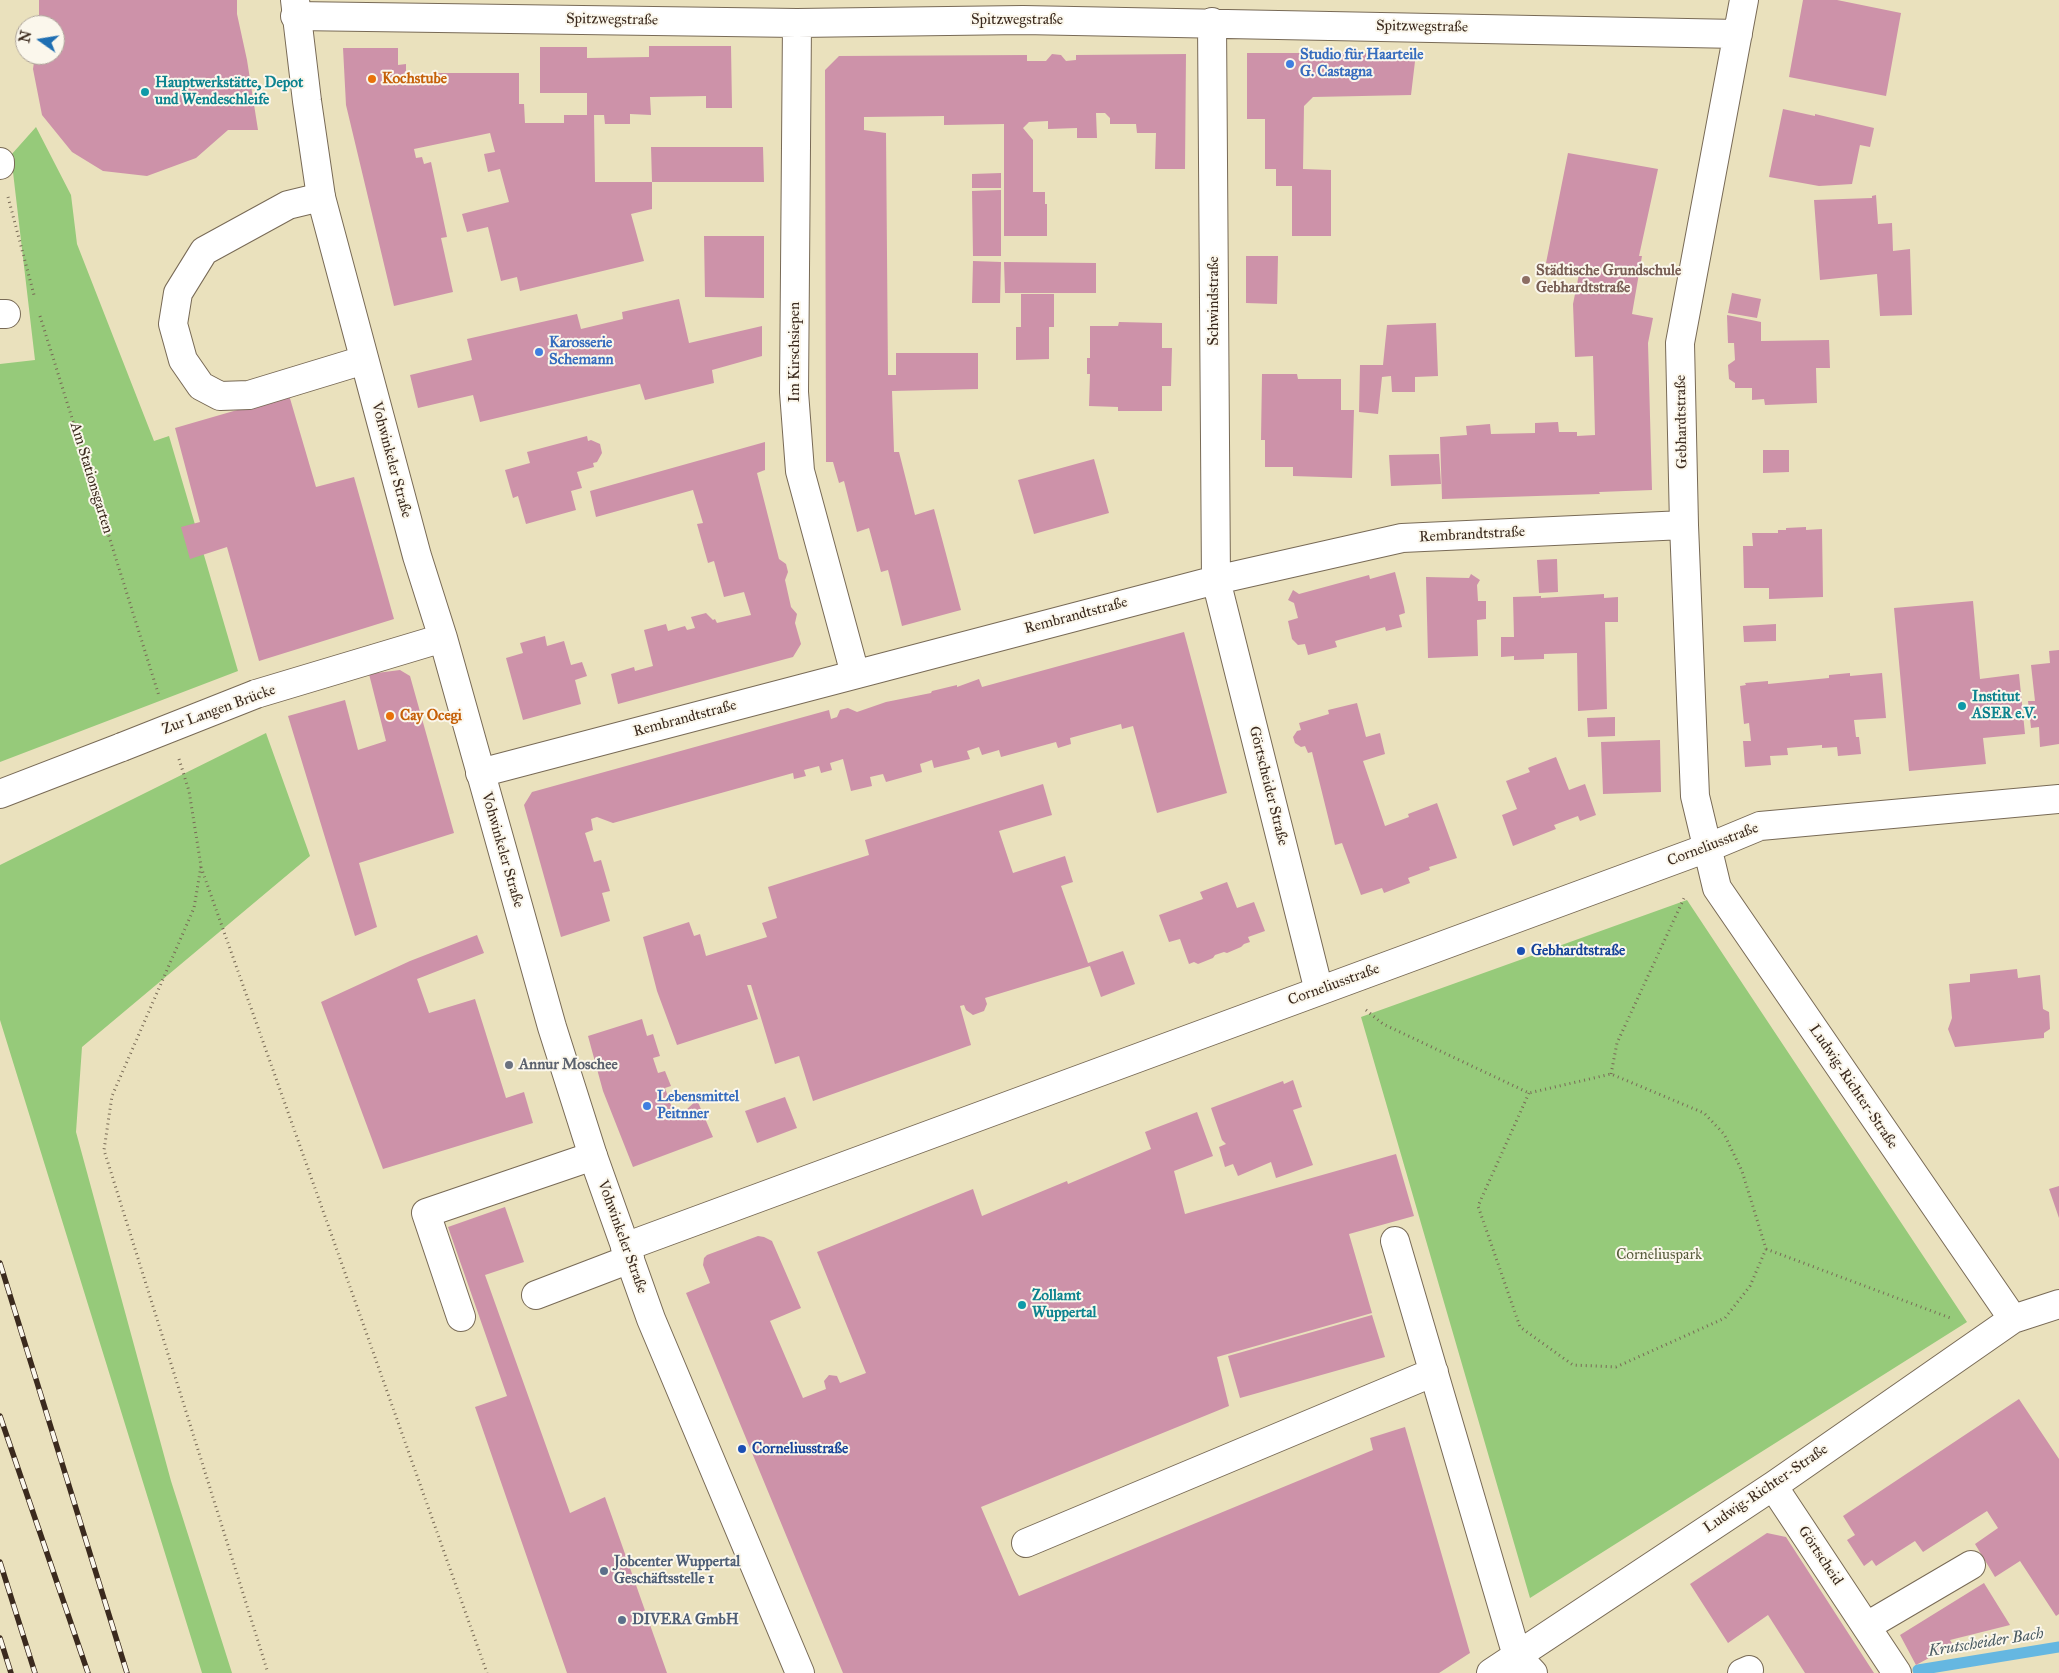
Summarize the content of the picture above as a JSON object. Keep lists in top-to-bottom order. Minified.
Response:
{"streets":{"street":["Spitzwegstraße","Schwindstraße","Im Kirschsiepen","Gebhardtstraße","Vohwinkeler Straße","Rembrandtstraße","Zur Langen Brücke","Görtscheider Straße","Corneliusstraße","Ludwig-Richter-Straße","Görtscheid"],"path":["Am Stationsgarten"]},"crossings":[["Spitzwegstraße","Schwindstraße"],["Spitzwegstraße","Im Kirschsiepen"],["Spitzwegstraße","Gebhardtstraße"],["Spitzwegstraße","Vohwinkeler Straße"],["Schwindstraße","Rembrandtstraße"],["Schwindstraße","Görtscheider Straße"],["Im Kirschsiepen","Rembrandtstraße"],["Gebhardtstraße","Rembrandtstraße"],["Gebhardtstraße","Corneliusstraße"],["Gebhardtstraße","Ludwig-Richter-Straße"],["Vohwinkeler Straße","Rembrandtstraße"],["Vohwinkeler Straße","Zur Langen Brücke"],["Vohwinkeler Straße","Corneliusstraße"],["Rembrandtstraße","Görtscheider Straße"],["Görtscheider Straße","Corneliusstraße"],["Corneliusstraße","Ludwig-Richter-Straße"],["Ludwig-Richter-Straße","Görtscheid"]],"water":["Krutscheider Bach"],"parks":["Corneliuspark"],"places":["Studio für Haarteile G. Castagna","Kochstube","Hauptwerkstätte, Depot und Wendeschleife","Städtische Grundschule Gebhardtstraße","Karosserie Schemann","Institut ASER e.V.","Cay Ocegi","Gebhardtstraße","Annur Moschee","Lebensmittel Peitnner","Zollamt Wuppertal","Corneliusstraße","Jobcenter Wuppertal Geschäftsstelle 1","DIVERA GmbH"],"north":"left"}
